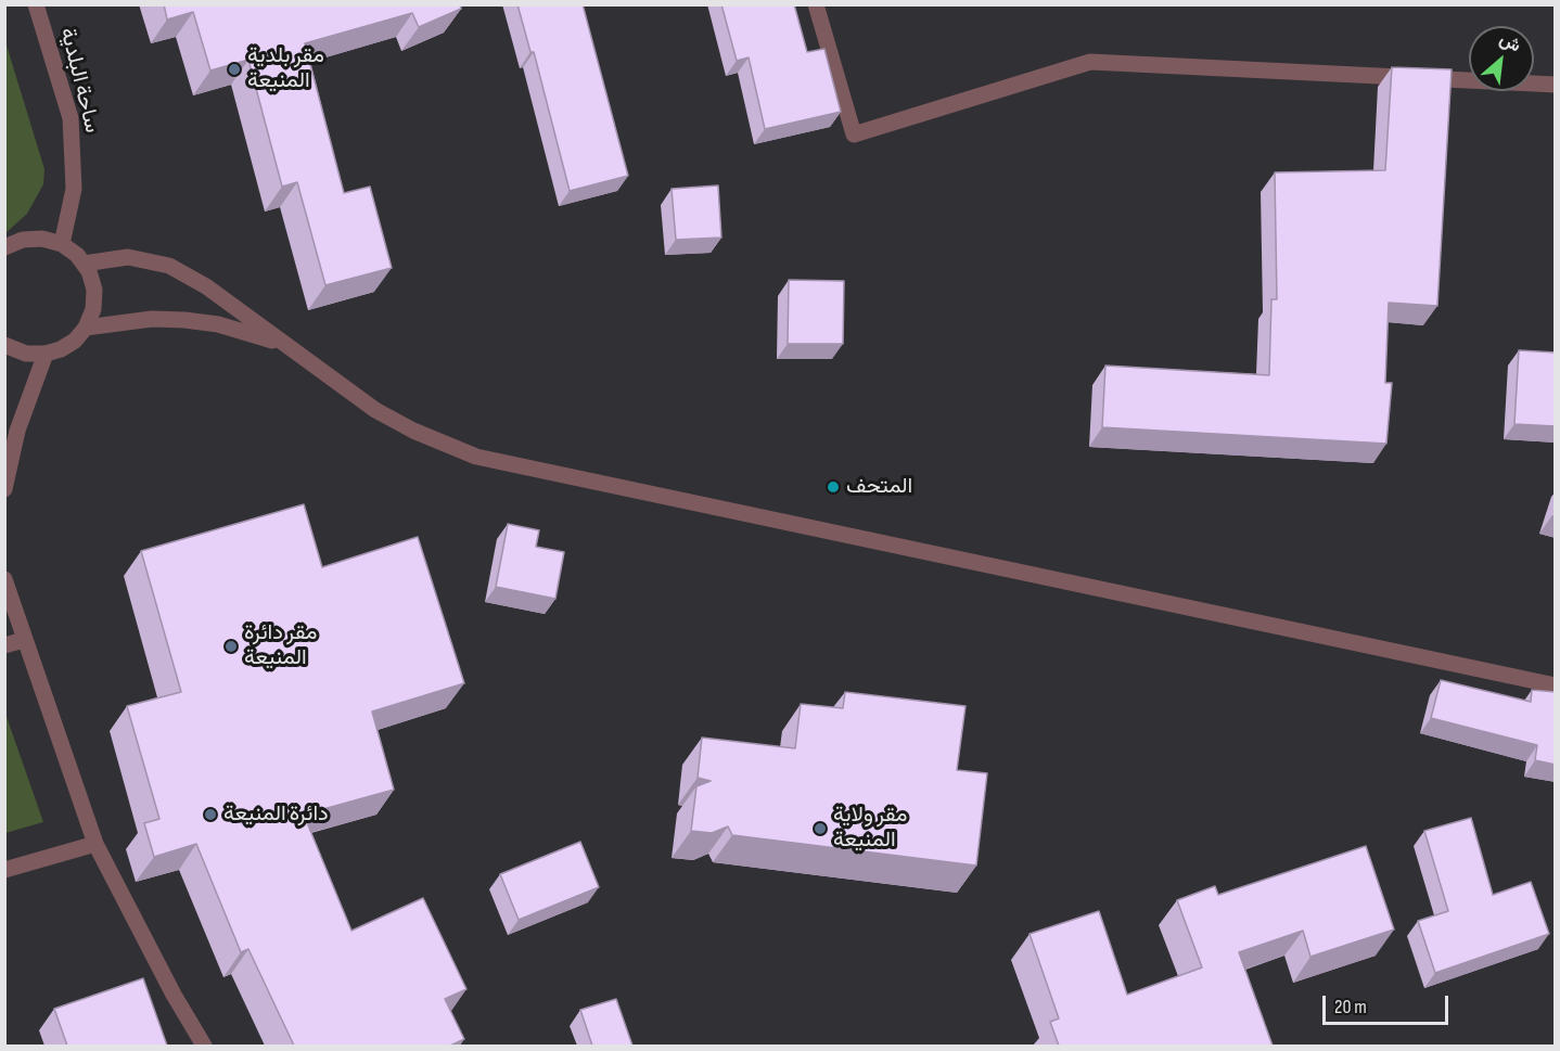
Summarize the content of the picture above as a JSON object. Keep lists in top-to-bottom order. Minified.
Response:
{"streets":{"street":["ساحة البلدية"]},"places":["مقر بلدية المنيعة","المتحف","مقر دائرة المنيعة","دائرة المنيعة","مقر ولاية المنيعة"],"scale_bar":"20 m","north":"top right"}
